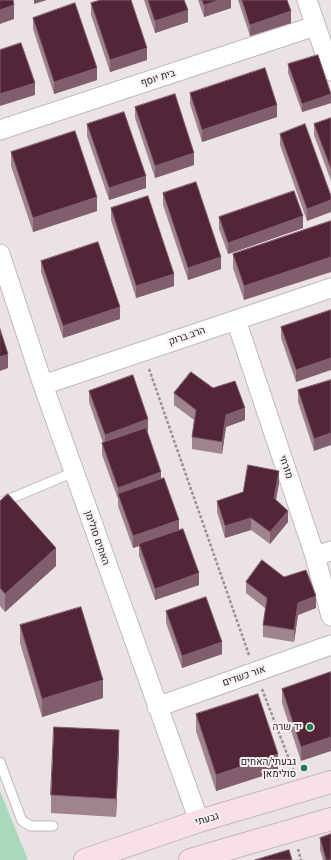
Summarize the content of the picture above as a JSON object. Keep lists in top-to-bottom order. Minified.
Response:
{"streets":{"street":["בית יוסף","הרב ברוק","מזרחי","האחים סולימן","אור כשדים","גבעתי"]},"crossings":[["הרב ברוק","מזרחי"],["הרב ברוק","האחים סולימן"],["האחים סולימן","אור כשדים"],["האחים סולימן","גבעתי"]],"places":["יד שרה","גבעתי/האחים סולימאן"]}
